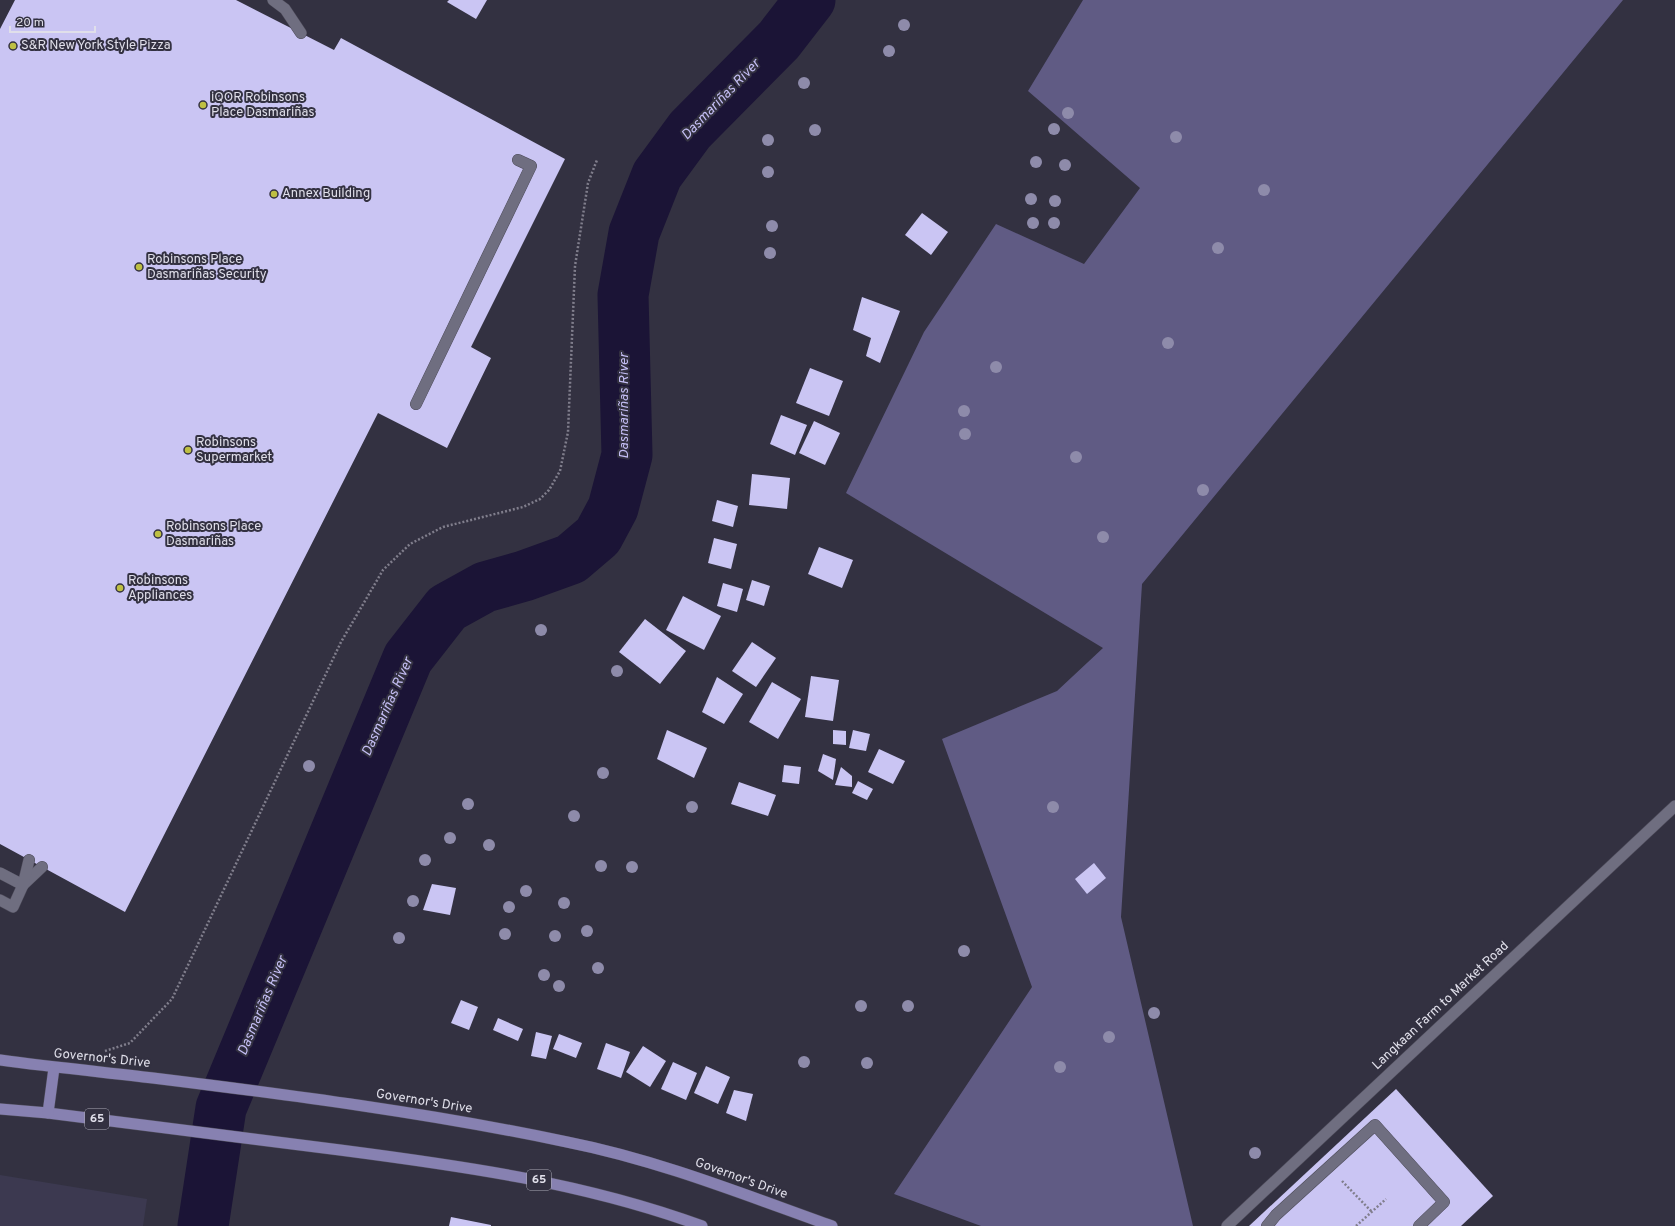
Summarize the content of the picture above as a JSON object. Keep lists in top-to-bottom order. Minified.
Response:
{"streets":{"main road":["Governor's Drive","65"],"street":["Langkaan Farm to Market Road"]},"water":["Dasmariñas River"],"places":["S&R New York Style Pizza","iQOR Robinsons Place Dasmariñas","Annex Building","Robinsons Place Dasmariñas Security","Robinsons Supermarket","Robinsons Place Dasmariñas","Robinsons Appliances"],"scale_bar":"20 m"}
